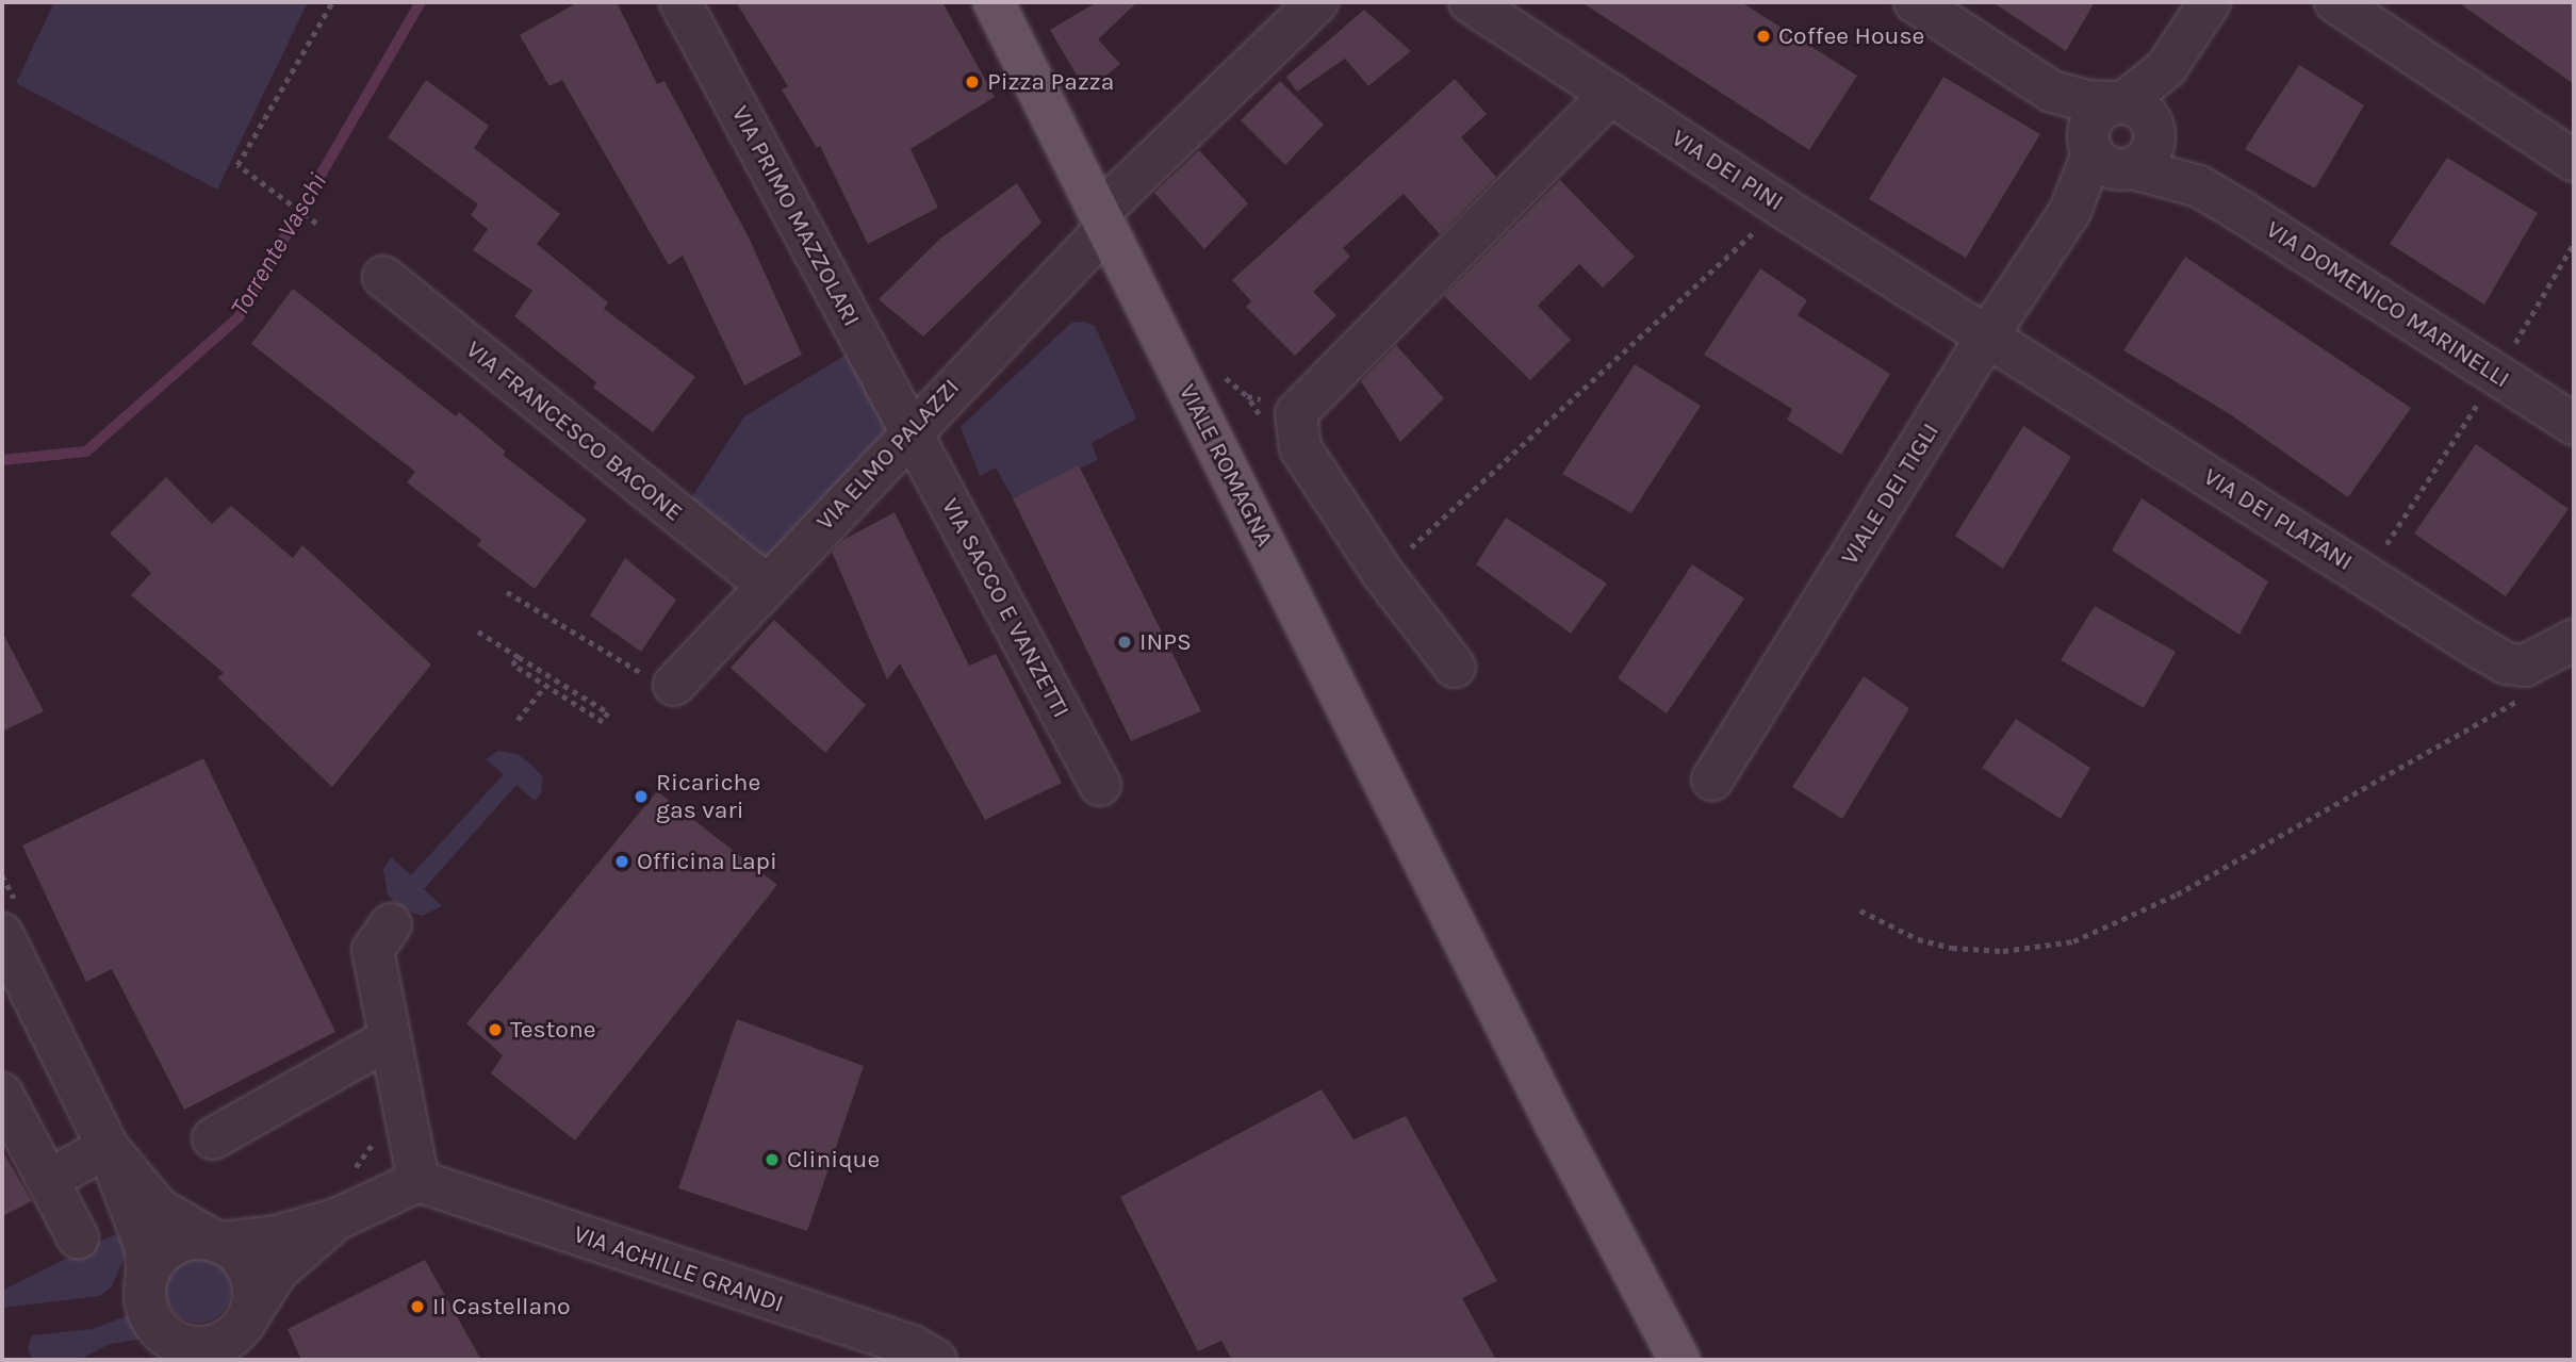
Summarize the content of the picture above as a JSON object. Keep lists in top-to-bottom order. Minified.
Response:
{"streets":{"main road":["VIALE ROMAGNA"],"street":["VIA DEI PINI","VIA PRIMO MAZZOLARI","VIA DOMENICO MARINELLI","VIA FRANCESCO BACONE","VIA ELMO PALAZZI","VIALE DEI TIGLI","VIA DEI PLATANI","VIA SACCO E VANZETTI","VIA ACHILLE GRANDI"]},"crossings":[["VIA DEI PINI","VIALE DEI TIGLI"],["VIA DEI PINI","VIA DEI PLATANI"],["VIA PRIMO MAZZOLARI","VIA ELMO PALAZZI"],["VIA PRIMO MAZZOLARI","VIA SACCO E VANZETTI"],["VIA DOMENICO MARINELLI","VIALE DEI TIGLI"],["VIA FRANCESCO BACONE","VIA ELMO PALAZZI"],["VIA ELMO PALAZZI","VIALE ROMAGNA"],["VIA ELMO PALAZZI","VIA SACCO E VANZETTI"],["VIALE DEI TIGLI","VIA DEI PLATANI"]],"water":["Torrente Vaschi"],"places":["Coffee House","Pizza Pazza","INPS","Ricariche gas vari","Officina Lapi","Testone","Clinique","Il Castellano"]}
